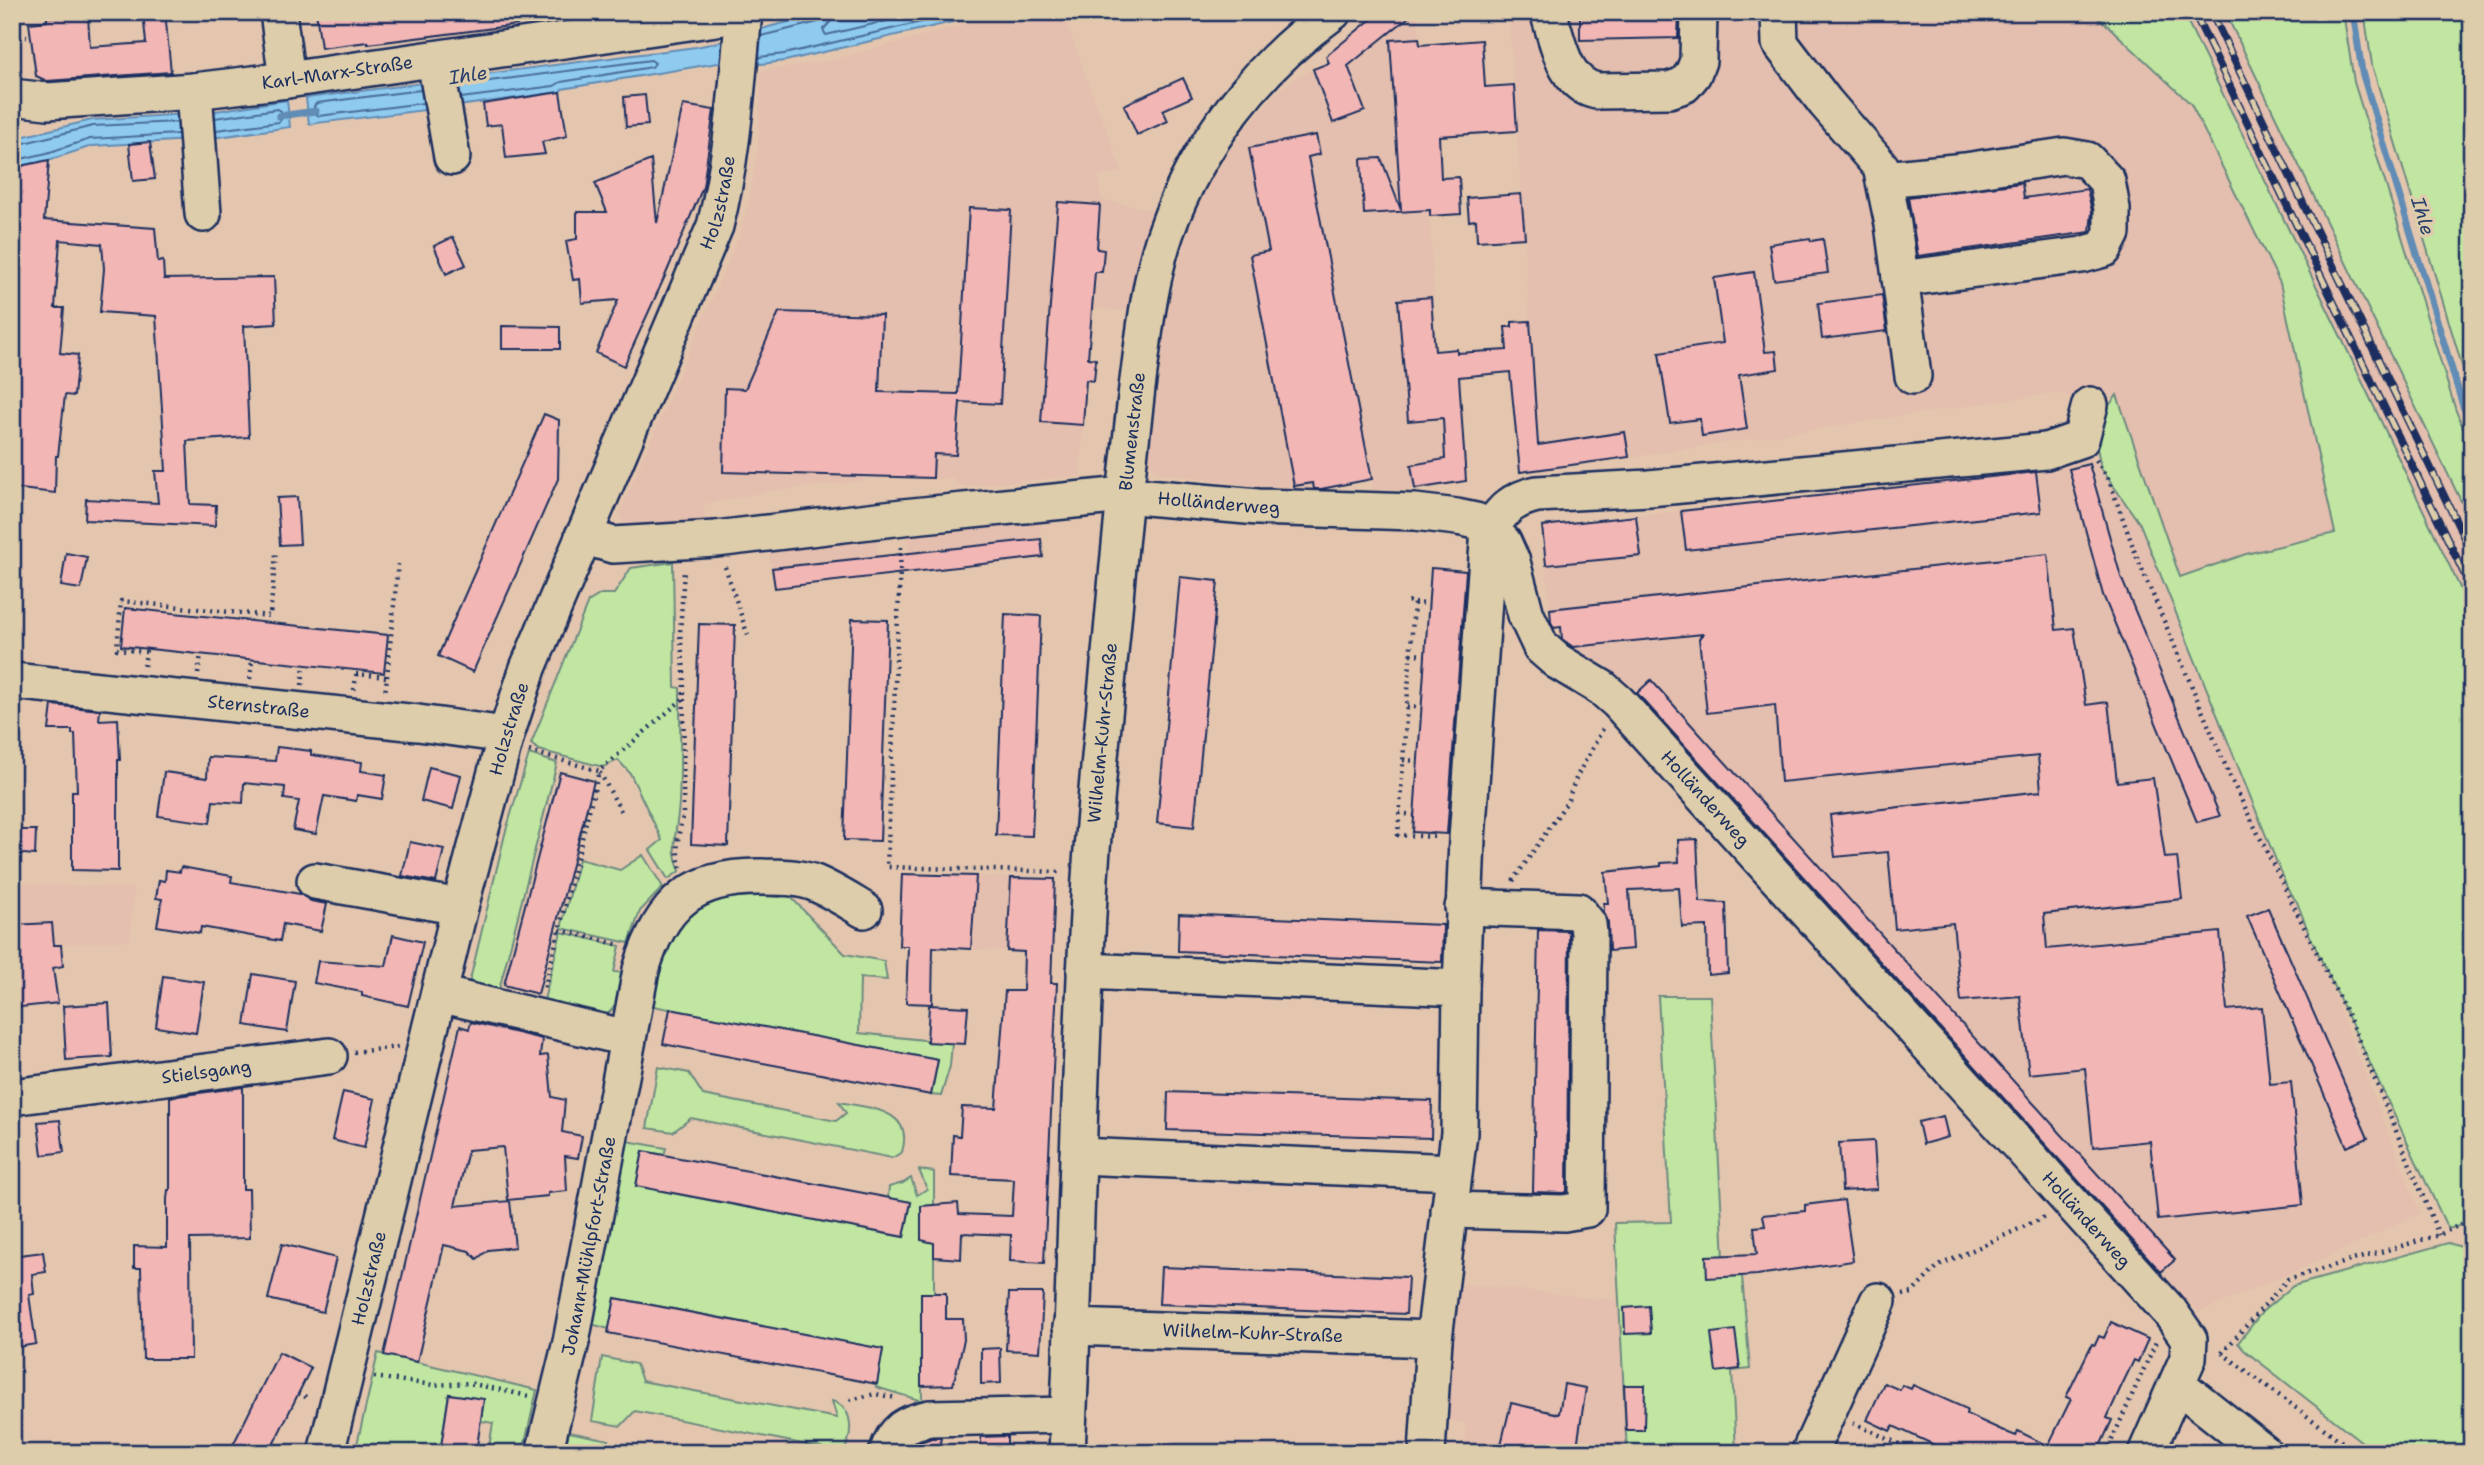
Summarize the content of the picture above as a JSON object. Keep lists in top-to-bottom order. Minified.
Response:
{"streets":{"street":["Karl-Marx-Straße","Holzstraße","Blumenstraße","Holländerweg","Sternstraße","Wilhelm-Kuhr-Straße","Stielsgang","Johann-Mühlpfort-Straße"]},"crossings":[["Karl-Marx-Straße","Holzstraße"],["Holzstraße","Blumenstraße"],["Holzstraße","Sternstraße"],["Blumenstraße","Holländerweg"],["Blumenstraße","Wilhelm-Kuhr-Straße"],["Holländerweg","Wilhelm-Kuhr-Straße"]],"water":["Ihle"]}
